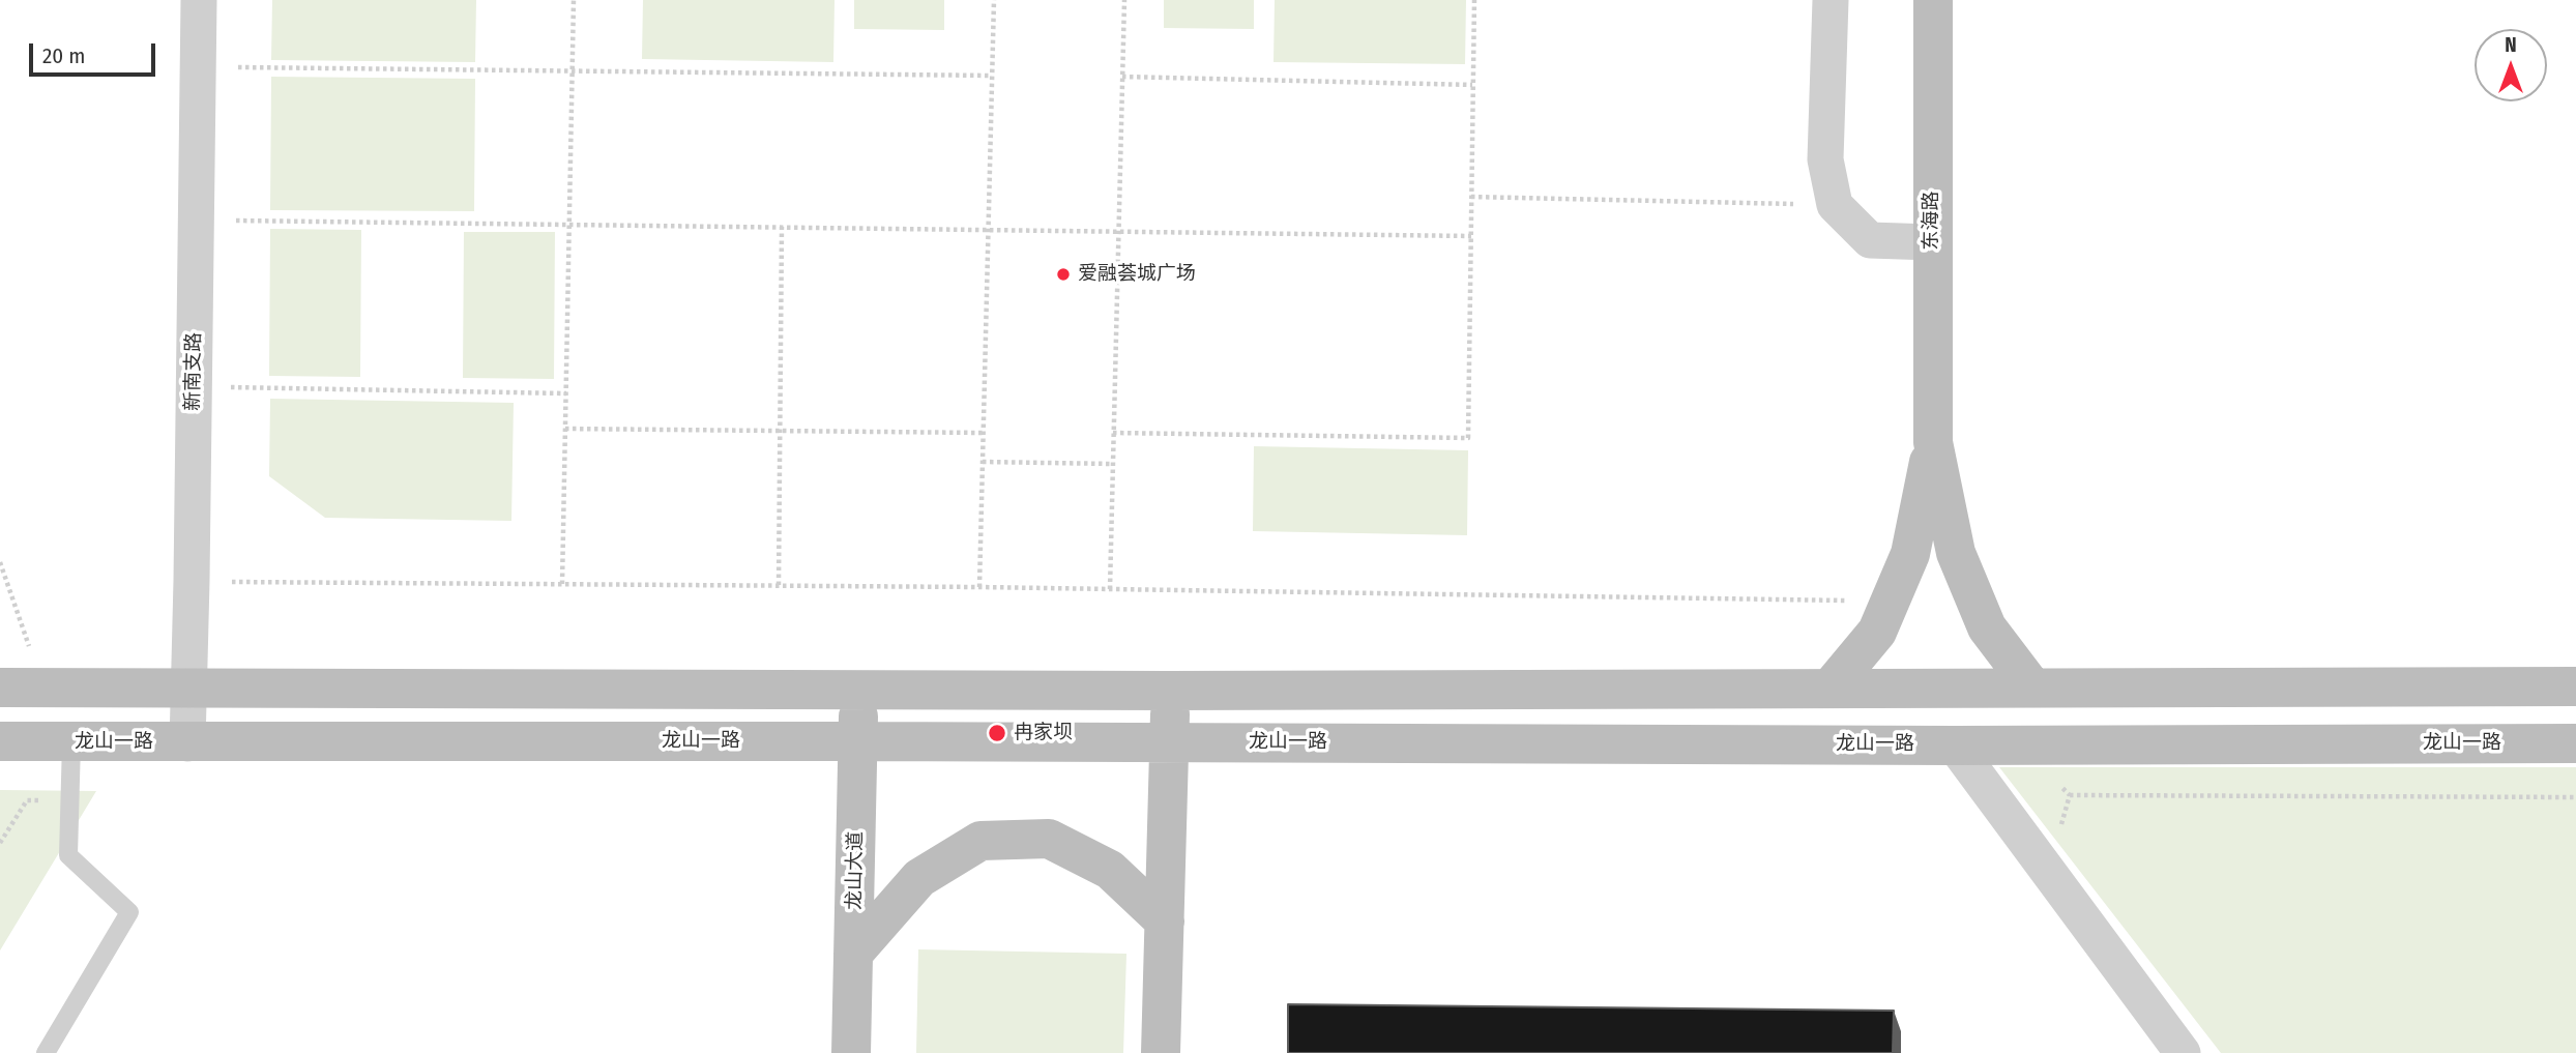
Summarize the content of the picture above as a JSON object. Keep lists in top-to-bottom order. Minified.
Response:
{"streets":{"main road":["东海路","龙山一路","龙山大道"],"street":["新南支路"]},"crossings":[["新南支路","龙山一路"],["龙山一路","龙山大道"]],"places":["爱融荟城广场","冉家坝"],"scale_bar":"20 m","north":"top"}
